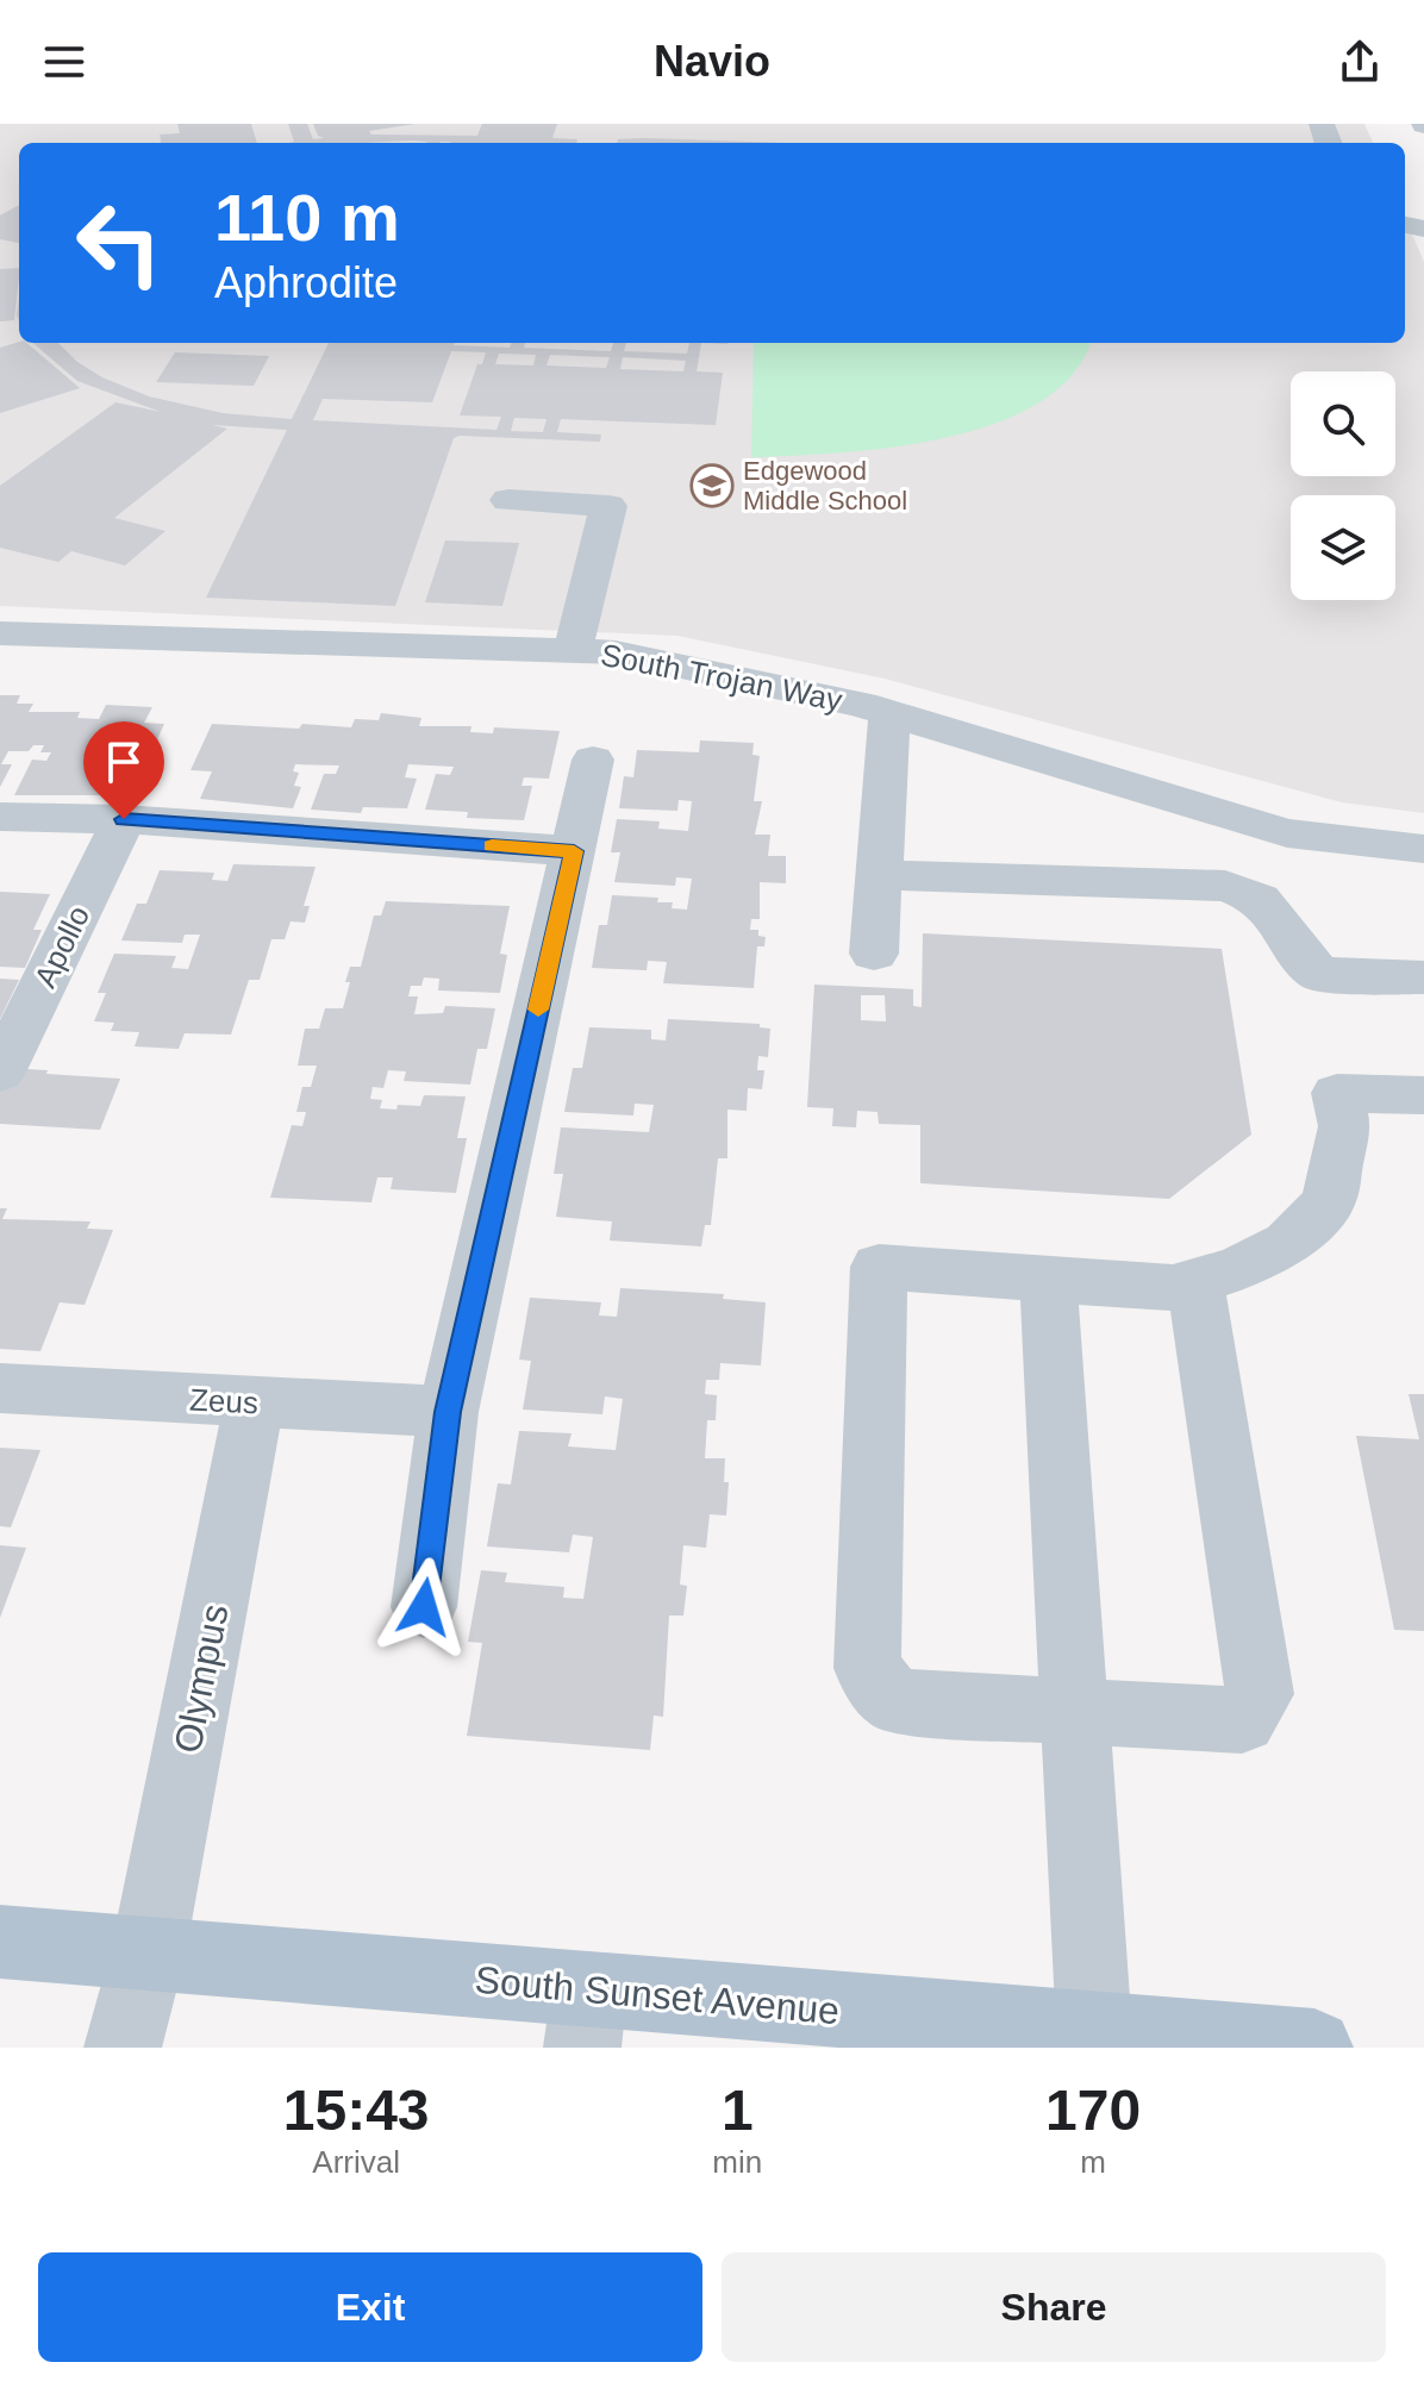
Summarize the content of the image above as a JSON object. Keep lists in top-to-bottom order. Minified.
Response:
{"streets":{"main road":["South Sunset Avenue"],"street":["South Trojan Way","Apollo","Zeus","Olympus"]},"crossings":[["Zeus","Olympus"],["Olympus","South Sunset Avenue"]],"places":{"school or university":["Edgewood Middle School"]},"page":{"header":"Navio","turn":["110 m","Aphrodite"],"eta":["15:43","Arrival","1","min","170","m"],"buttons":["Exit","Share"]}}
